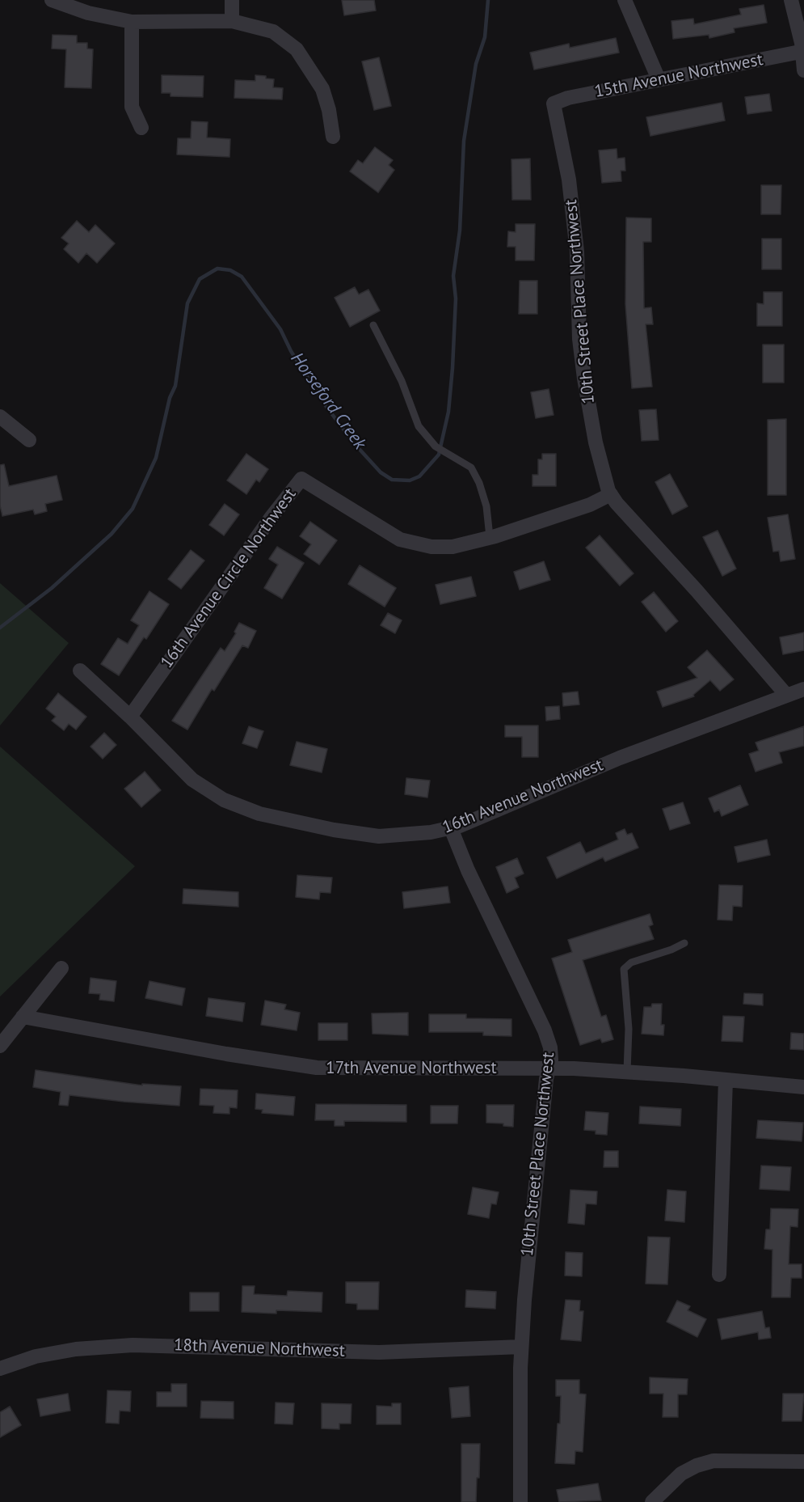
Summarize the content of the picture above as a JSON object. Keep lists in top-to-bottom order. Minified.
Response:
{"streets":{"street":["15th Avenue Northwest","10th Street Place Northwest","16th Avenue Circle Northwest","16th Avenue Northwest","17th Avenue Northwest","18th Avenue Northwest"]},"crossings":[["15th Avenue Northwest","10th Street Place Northwest"],["10th Street Place Northwest","16th Avenue Circle Northwest"],["10th Street Place Northwest","16th Avenue Northwest"],["10th Street Place Northwest","17th Avenue Northwest"],["10th Street Place Northwest","18th Avenue Northwest"],["16th Avenue Circle Northwest","16th Avenue Northwest"]],"water":["Horseford Creek"]}
